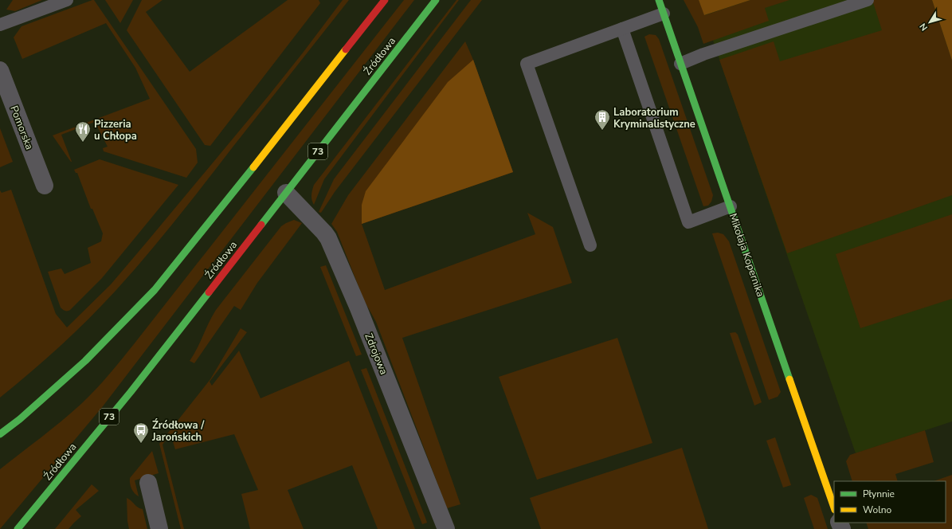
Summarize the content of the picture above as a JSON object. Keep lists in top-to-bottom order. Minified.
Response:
{"streets":{"main road":["Źródłowa","73","Mikołaja Kopernika"],"street":["Pomorska","Zdrojowa"]},"crossings":[["Źródłowa","Zdrojowa"]],"places":{"building":["Laboratorium Kryminalistyczne"],"restaurant":["Pizzeria u Chłopa"],"bus stop":["Źródłowa / Jarońskich"]},"legend":["Płynnie","Wolno"],"north":"bottom left"}
